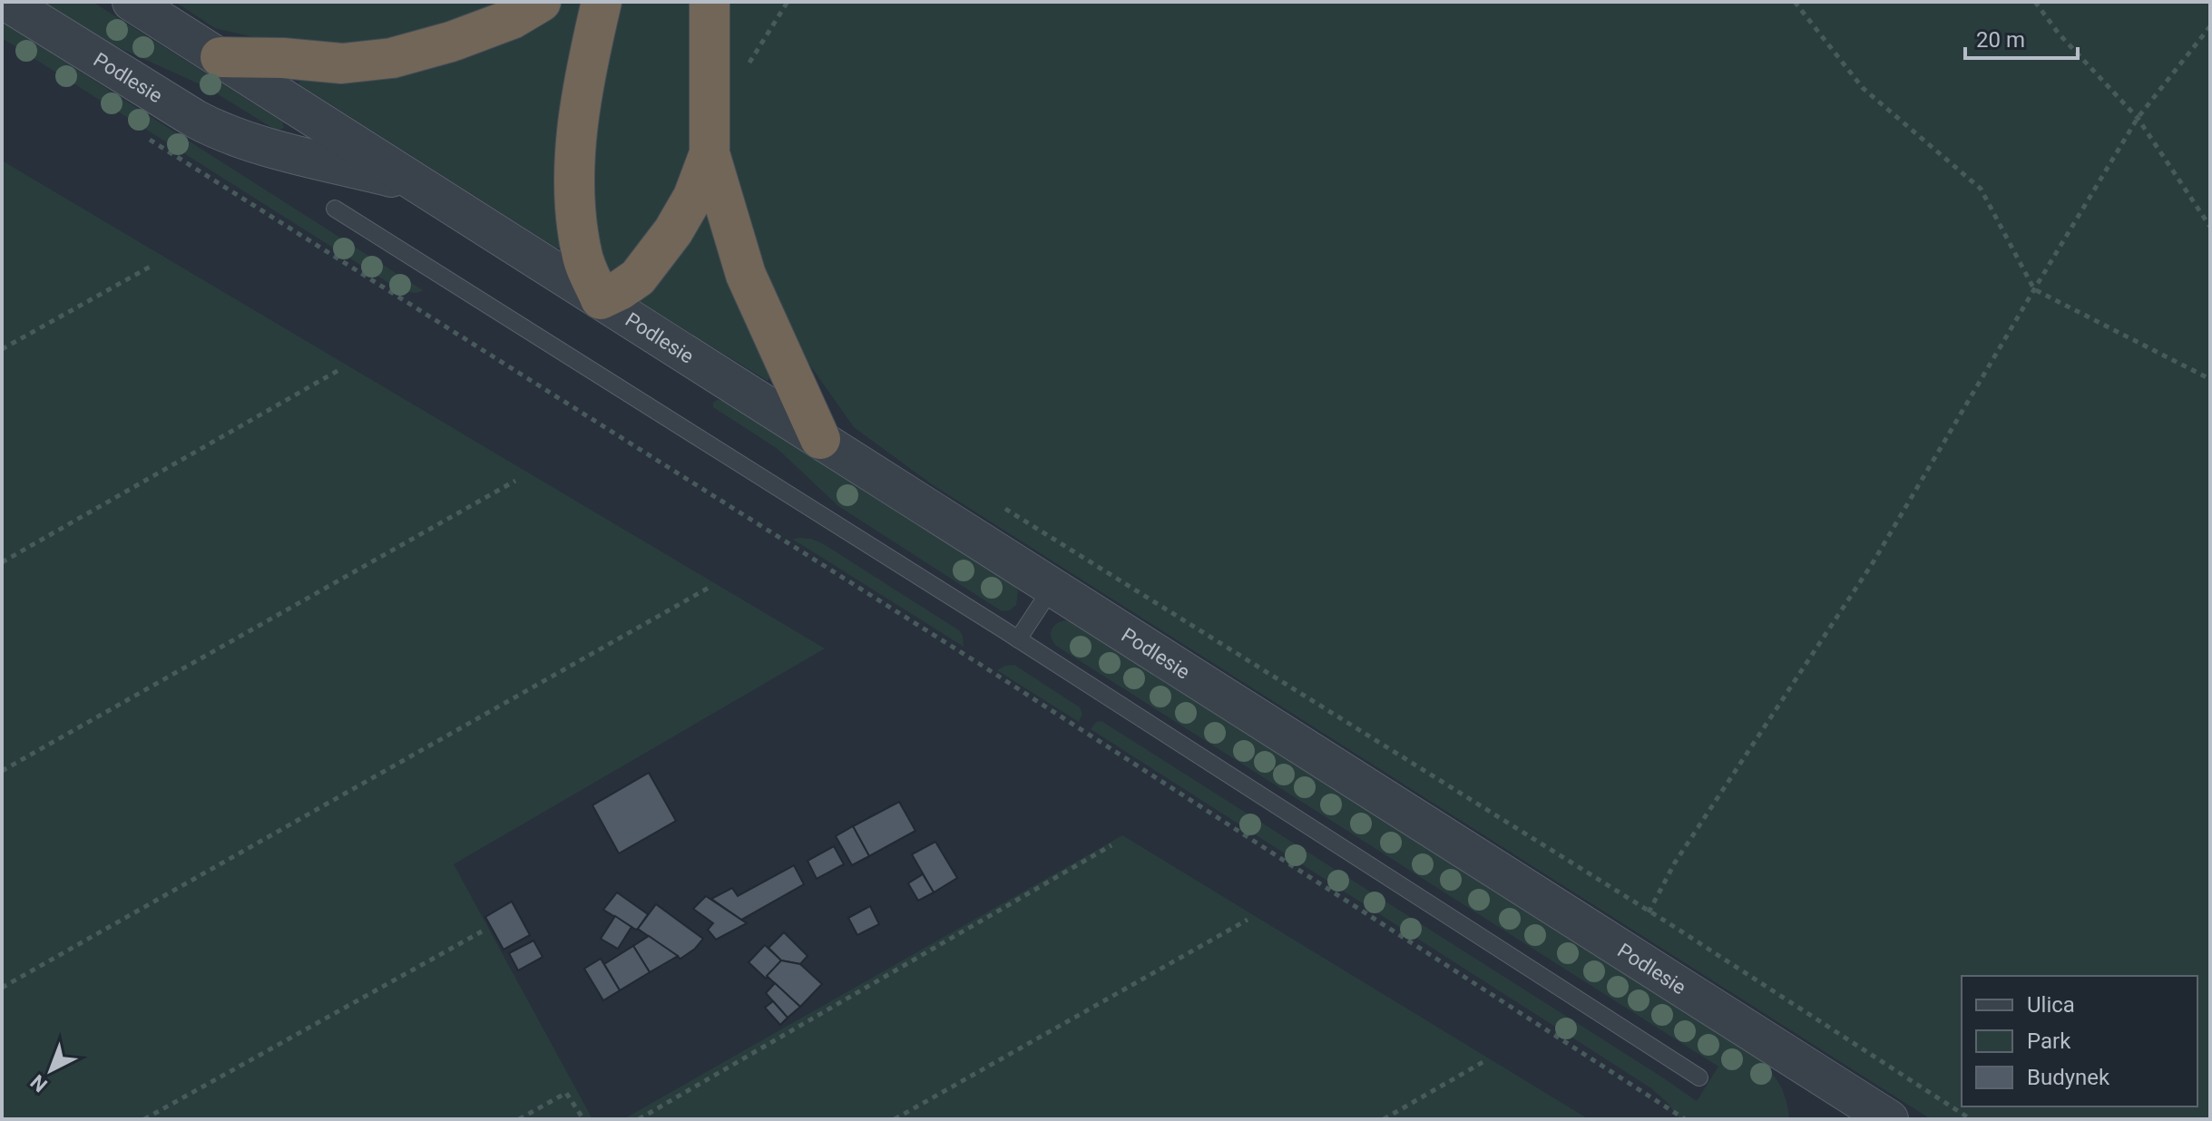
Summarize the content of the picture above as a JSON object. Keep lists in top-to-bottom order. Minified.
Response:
{"streets":{"street":["Podlesie"]},"legend":["Ulica","Park","Budynek"],"scale_bar":"20 m","north":"bottom left"}
